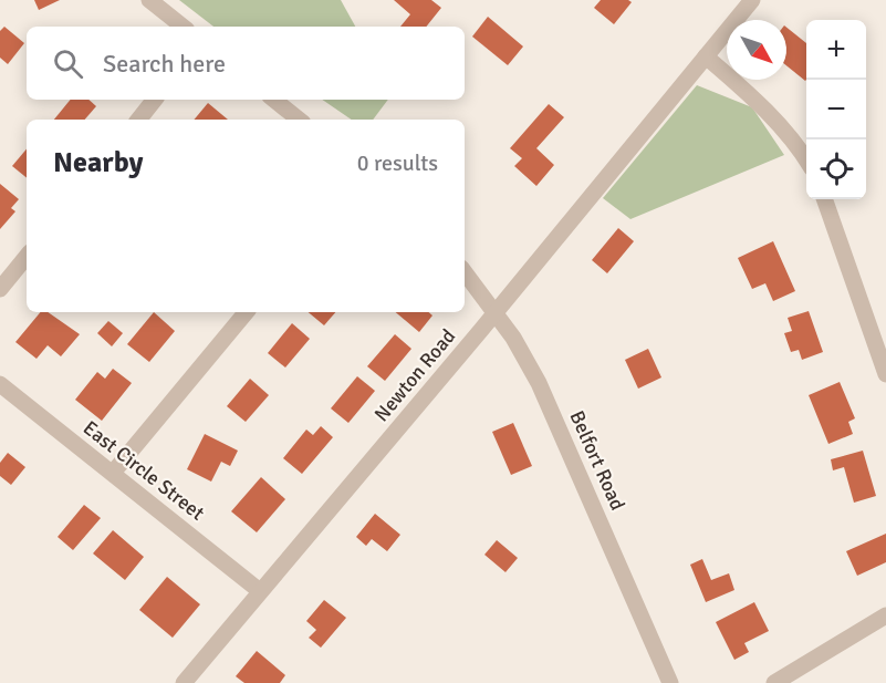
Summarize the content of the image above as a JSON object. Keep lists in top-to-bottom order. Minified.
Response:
{"streets":{"street":["Newton Road","Belfort Road","East Circle Street"]},"crossings":[["Newton Road","Belfort Road"],["Newton Road","East Circle Street"]],"north":"bottom right","page":{"map_buttons":["+","−"],"search":"Search here","heading":["Nearby","0 results"]}}
